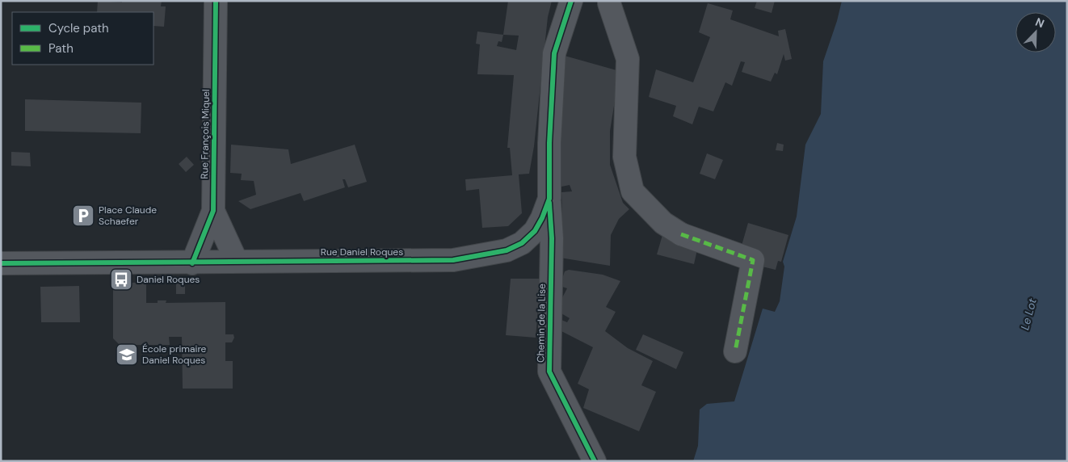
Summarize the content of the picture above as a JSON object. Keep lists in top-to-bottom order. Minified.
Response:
{"streets":{"street":["Rue François Miquel","Rue Daniel Roques","Chemin de la Lise"]},"crossings":[["Rue François Miquel","Rue Daniel Roques"],["Rue Daniel Roques","Chemin de la Lise"]],"water":["Le Lot"],"places":{"parking":["Place Claude Schaefer"],"bus stop":["Daniel Roques"],"school or university":["École primaire Daniel Roques"]},"legend":["Cycle path","Path"],"north":"top right"}
